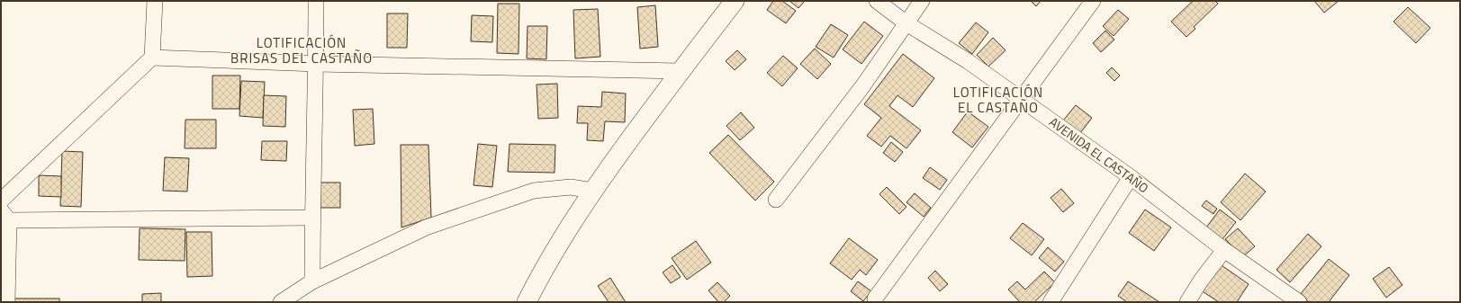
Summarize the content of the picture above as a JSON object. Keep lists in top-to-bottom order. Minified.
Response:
{"streets":{"street":["AVENIDA EL CASTAÑO"]},"districts":["LOTIFICACIÓN BRISAS DEL CASTAÑO","LOTIFICACIÓN EL CASTAÑO"]}
